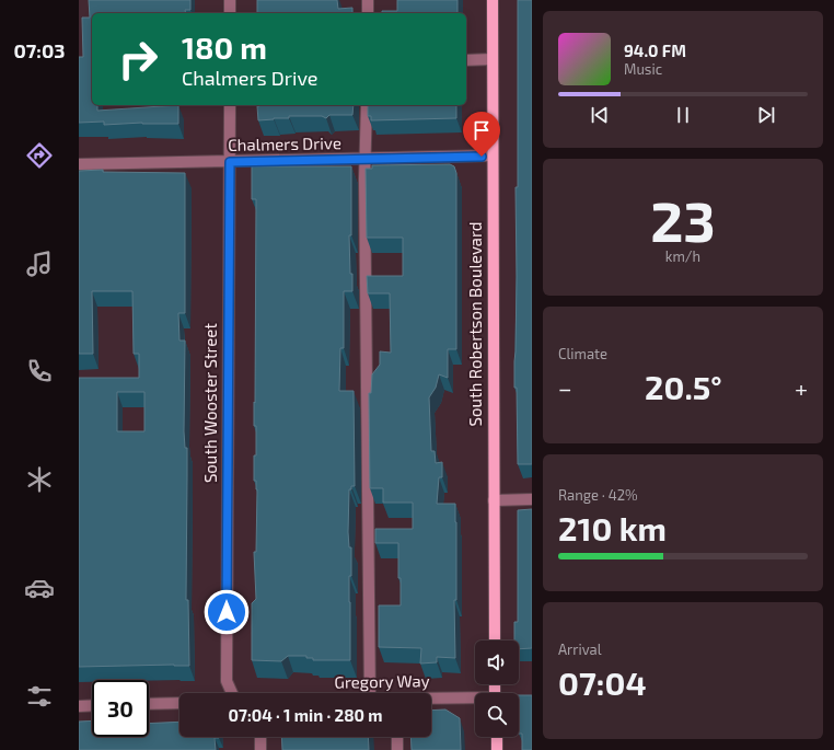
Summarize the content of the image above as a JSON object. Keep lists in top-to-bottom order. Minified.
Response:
{"streets":{"main road":["South Robertson Boulevard"],"street":["Chalmers Drive","South Wooster Street","Gregory Way"]},"crossings":[["Chalmers Drive","South Robertson Boulevard"],["Chalmers Drive","South Wooster Street"]],"page":{"tabs":"07:03","turn":["180 m","Chalmers Drive"],"song":["94.0 FM","Music"],"tile":[["23","km/h"],"Climate",["Range · 42%","210 km"],["Arrival","07:04"]],"heat":["−","20.5°","+"],"limit":"30","trip":"07:04 · 1 min · 280 m"}}
